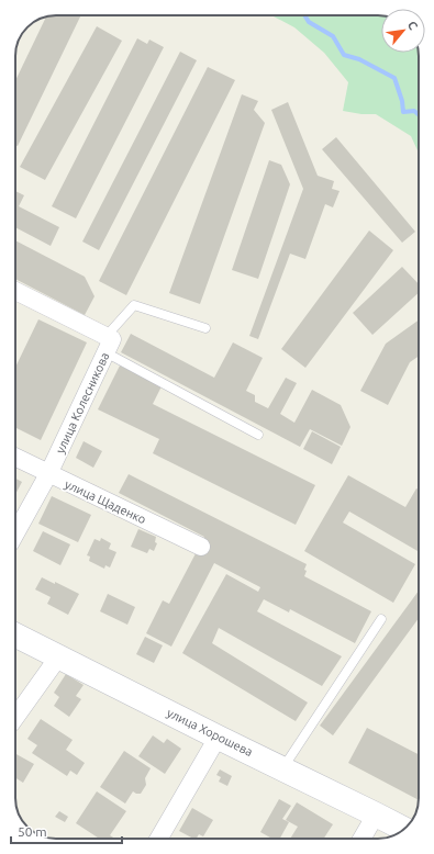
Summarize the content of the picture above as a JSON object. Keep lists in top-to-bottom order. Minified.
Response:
{"streets":{"main road":["улица Хорошева"],"street":["улица Колесникова","улица Щаденко"]},"crossings":[["улица Колесникова","улица Щаденко"]],"scale_bar":"50 m","north":"top right"}
